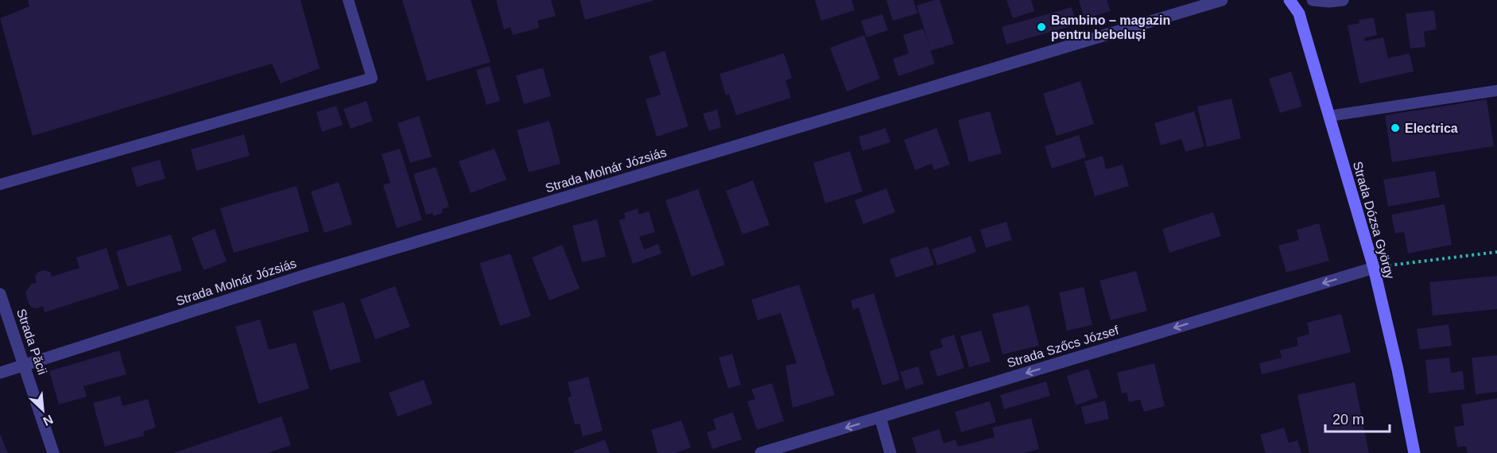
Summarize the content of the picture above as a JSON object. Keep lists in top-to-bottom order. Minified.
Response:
{"streets":{"main road":["Strada Dózsa György"],"street":["Strada Molnár Józsiás","Strada Păcii","Strada Szőcs József"]},"crossings":[["Strada Molnár Józsiás","Strada Păcii"],["Strada Dózsa György","Strada Szőcs József"]],"one_way":["Strada Szőcs József"],"places":["Bambino – magazin pentru bebeluși","Electrica"],"scale_bar":"20 m","north":"bottom right"}
